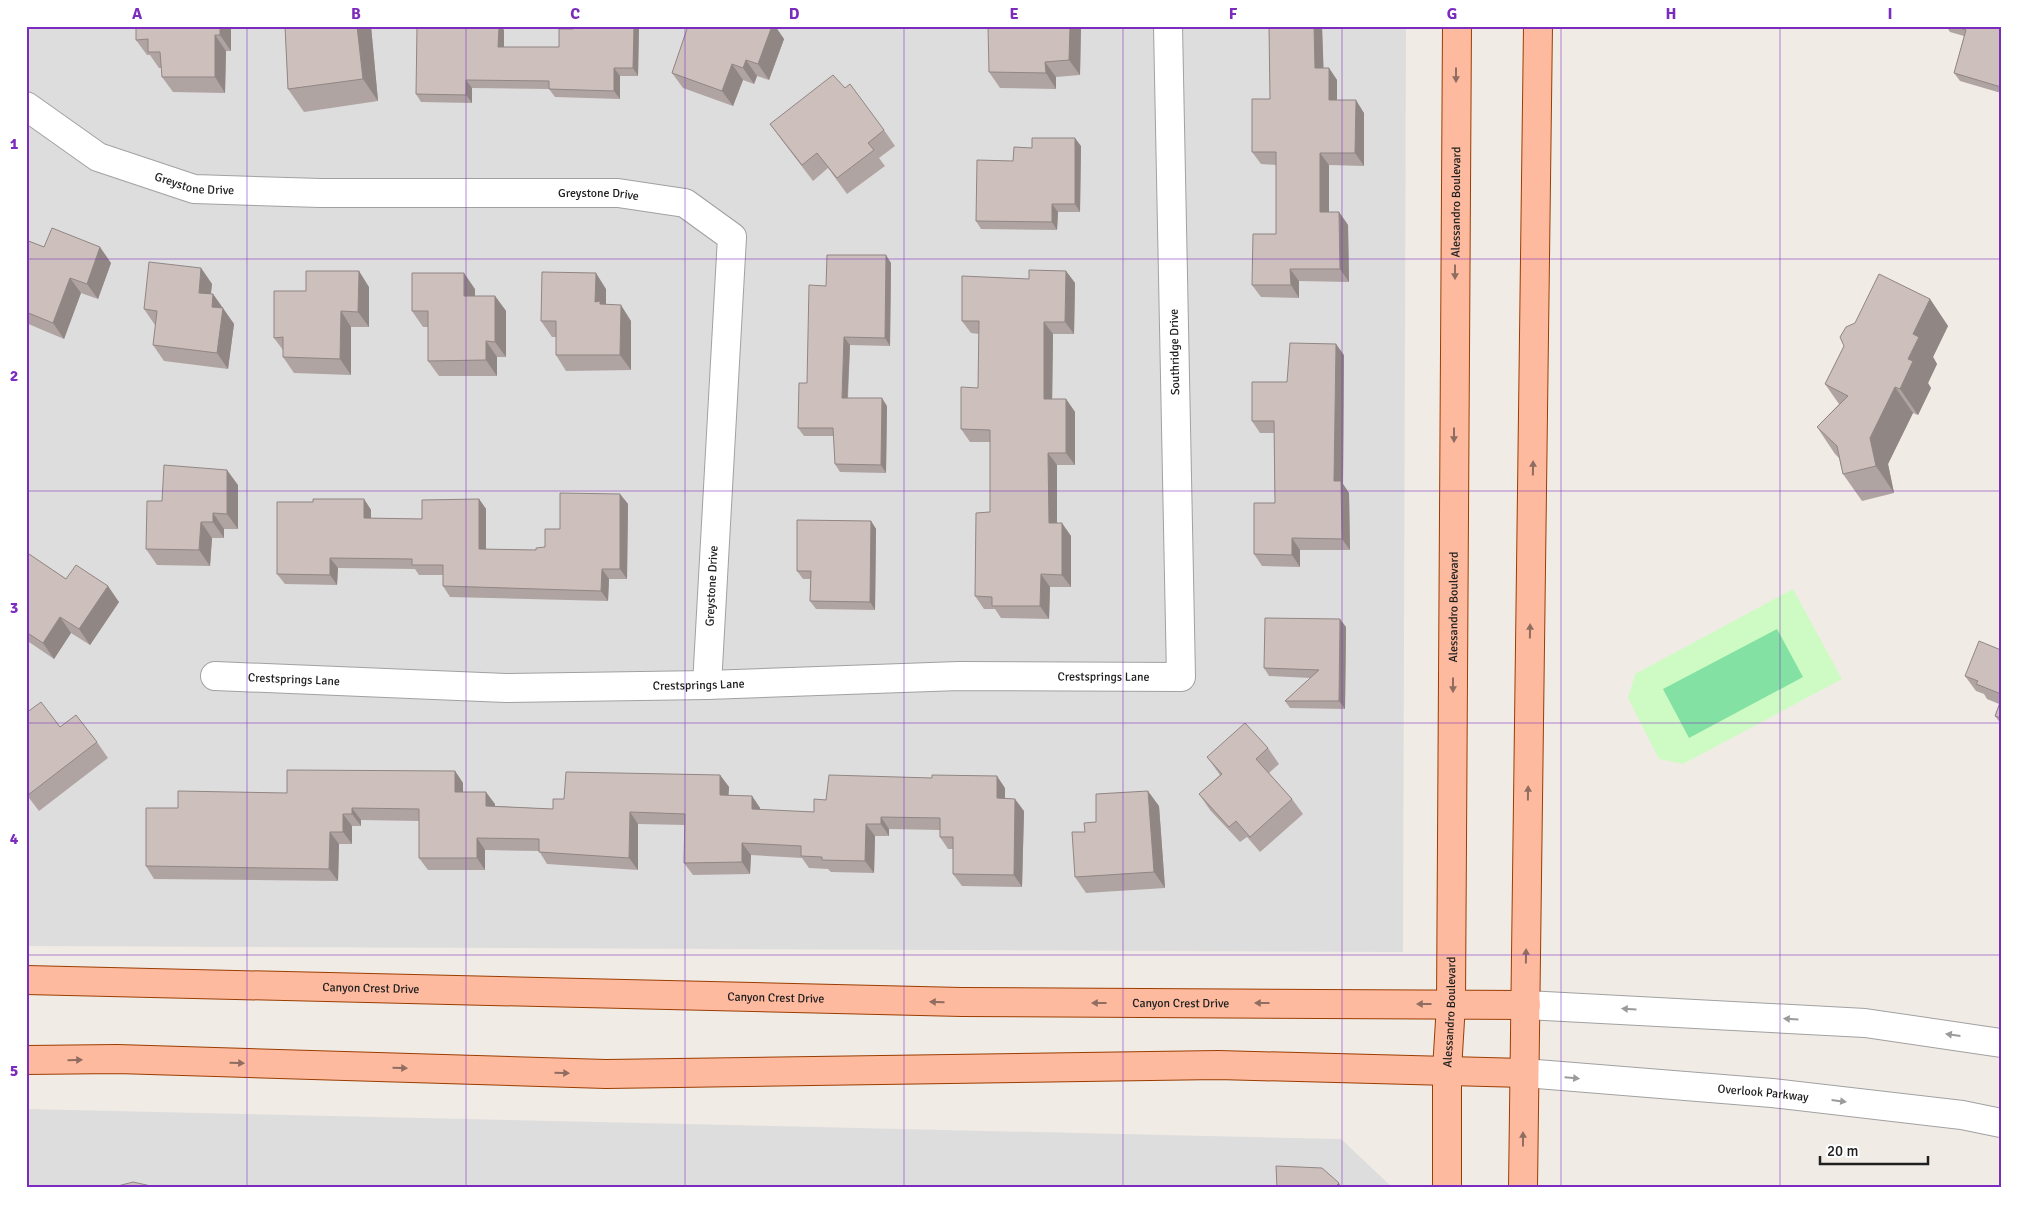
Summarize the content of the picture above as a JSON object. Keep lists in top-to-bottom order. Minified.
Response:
{"streets":{"main road":["Alessandro Boulevard","Canyon Crest Drive"],"street":["Greystone Drive","Southridge Drive","Crestsprings Lane","Overlook Parkway"]},"crossings":[["Greystone Drive","Crestsprings Lane"],["Alessandro Boulevard","Canyon Crest Drive"],["Southridge Drive","Crestsprings Lane"]],"scale_bar":"20 m","grid":{"columns":["A","B","C","D","E","F","G","H","I"],"rows":["1","2","3","4","5"]}}
